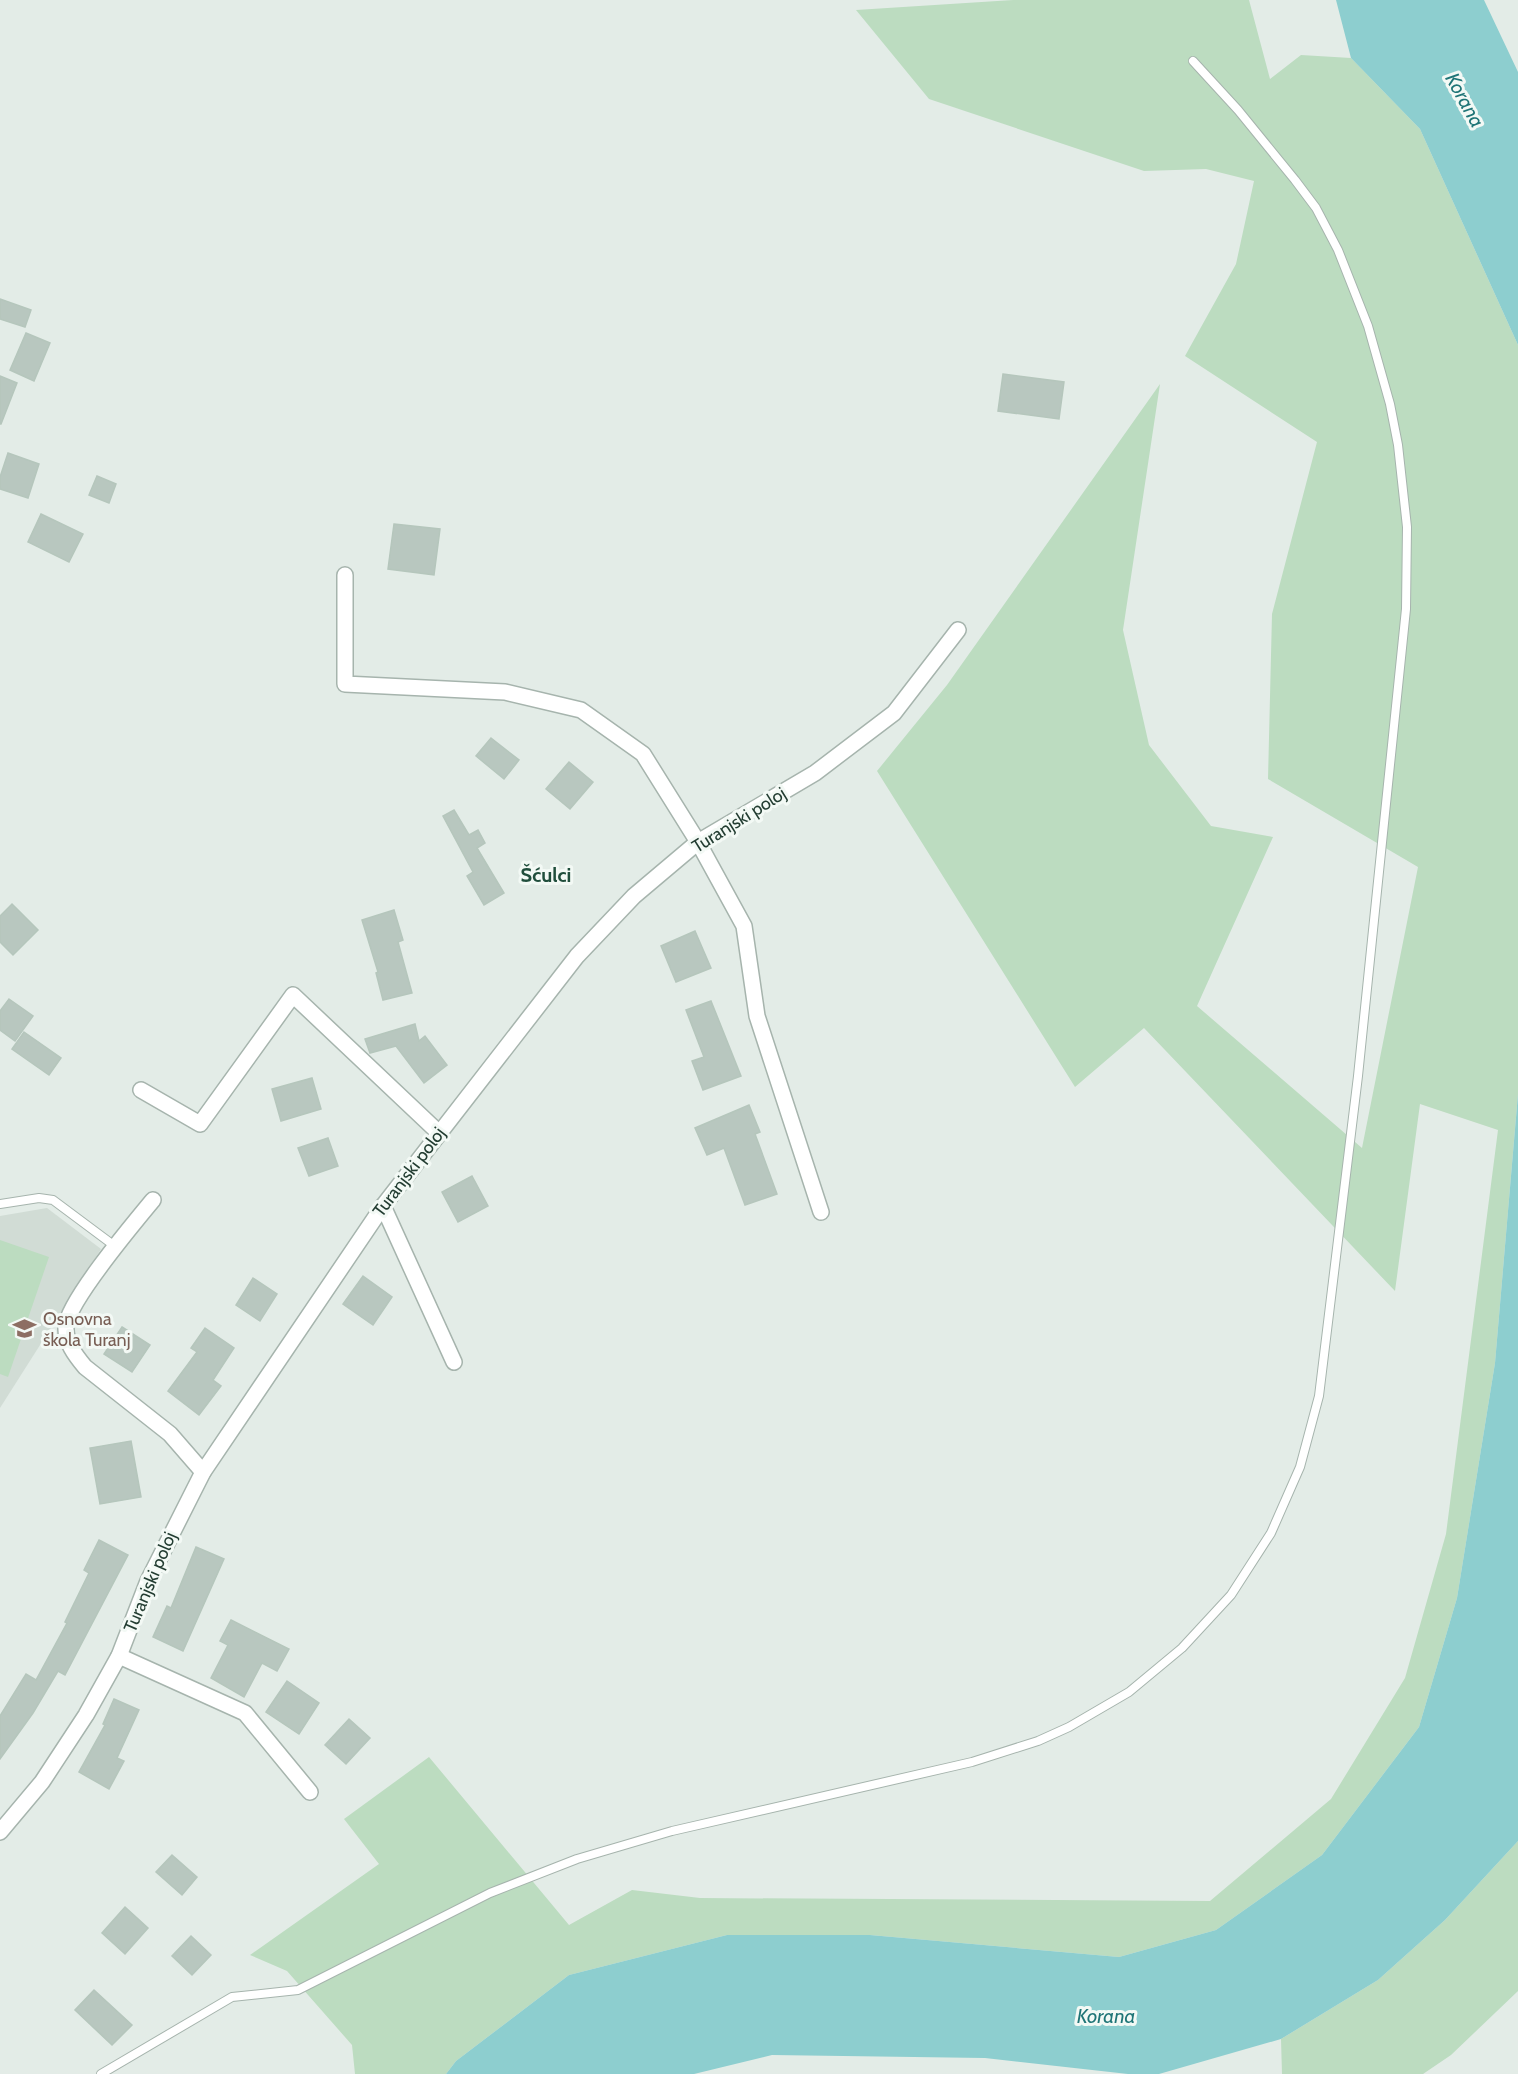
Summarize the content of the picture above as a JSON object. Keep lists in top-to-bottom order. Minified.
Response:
{"streets":{"street":["Turanjski poloj"]},"districts":["Šćulci"],"water":["Korana"],"places":{"school or university":["Osnovna škola Turanj"]}}
